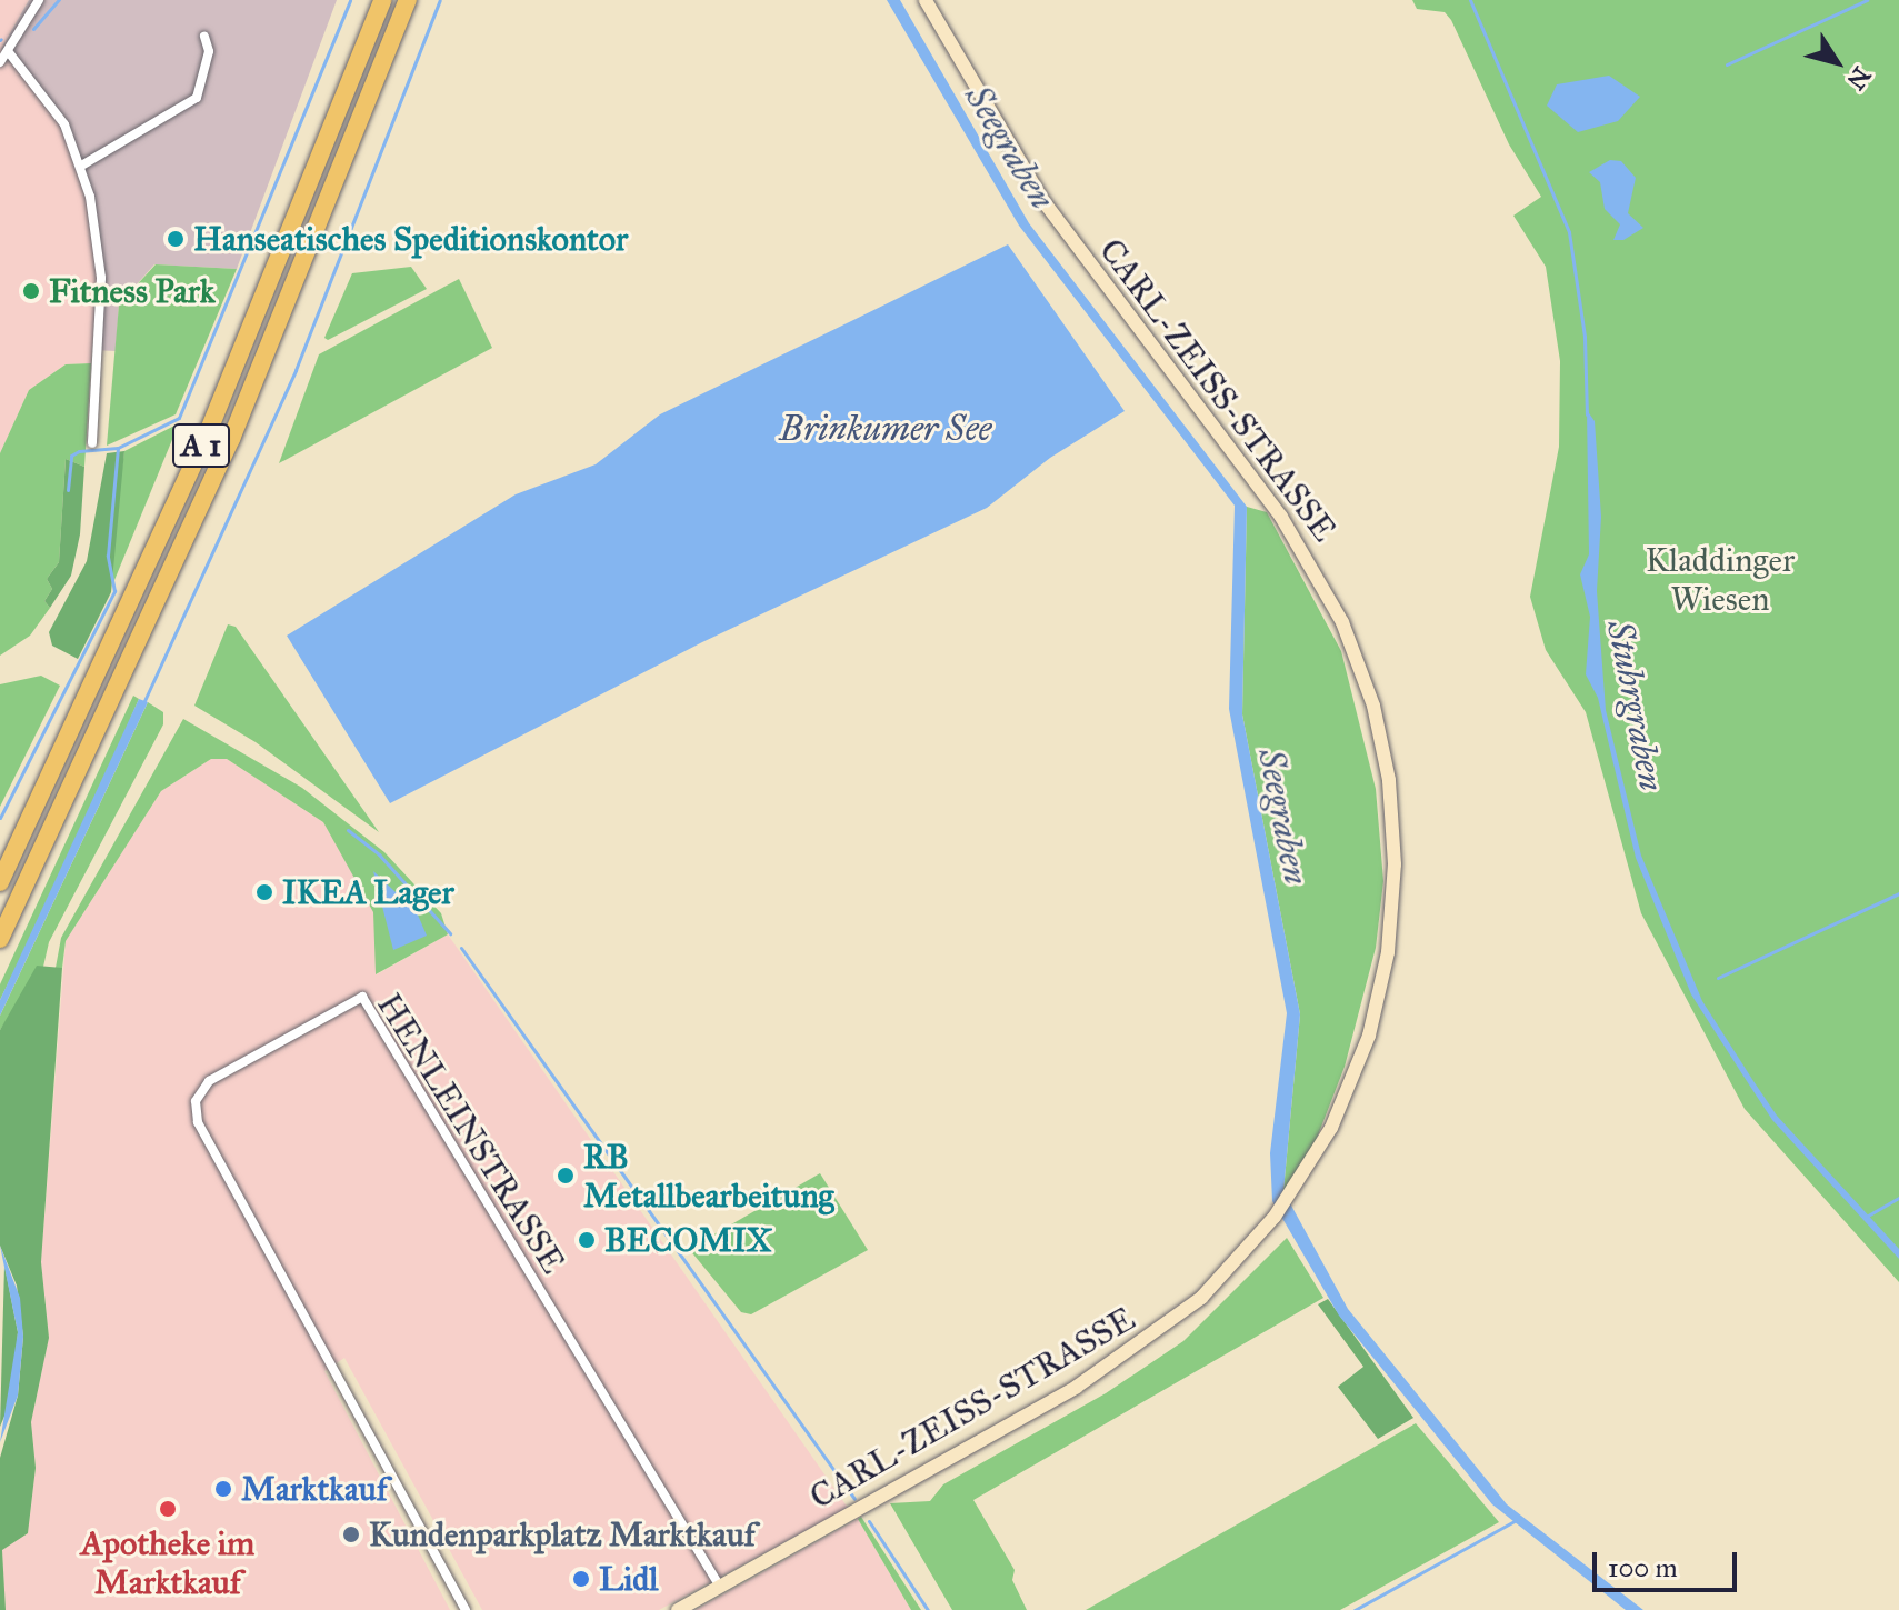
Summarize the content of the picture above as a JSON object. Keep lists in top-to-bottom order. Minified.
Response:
{"streets":{"highway":["A 1"],"main road":["CARL-ZEISS-STRASSE"],"street":["HENLEINSTRASSE"]},"crossings":[["CARL-ZEISS-STRASSE","HENLEINSTRASSE"]],"water":["Seegraben","Brinkumer See","Stuhrgraben"],"parks":["Kladdinger Wiesen"],"places":["Hanseatisches Speditionskontor","Fitness Park","IKEA Lager","RB Metallbearbeitung","BECOMIX","Marktkauf","Apotheke im Marktkauf","Kundenparkplatz Marktkauf","Lidl"],"scale_bar":"100 m","north":"bottom right"}
